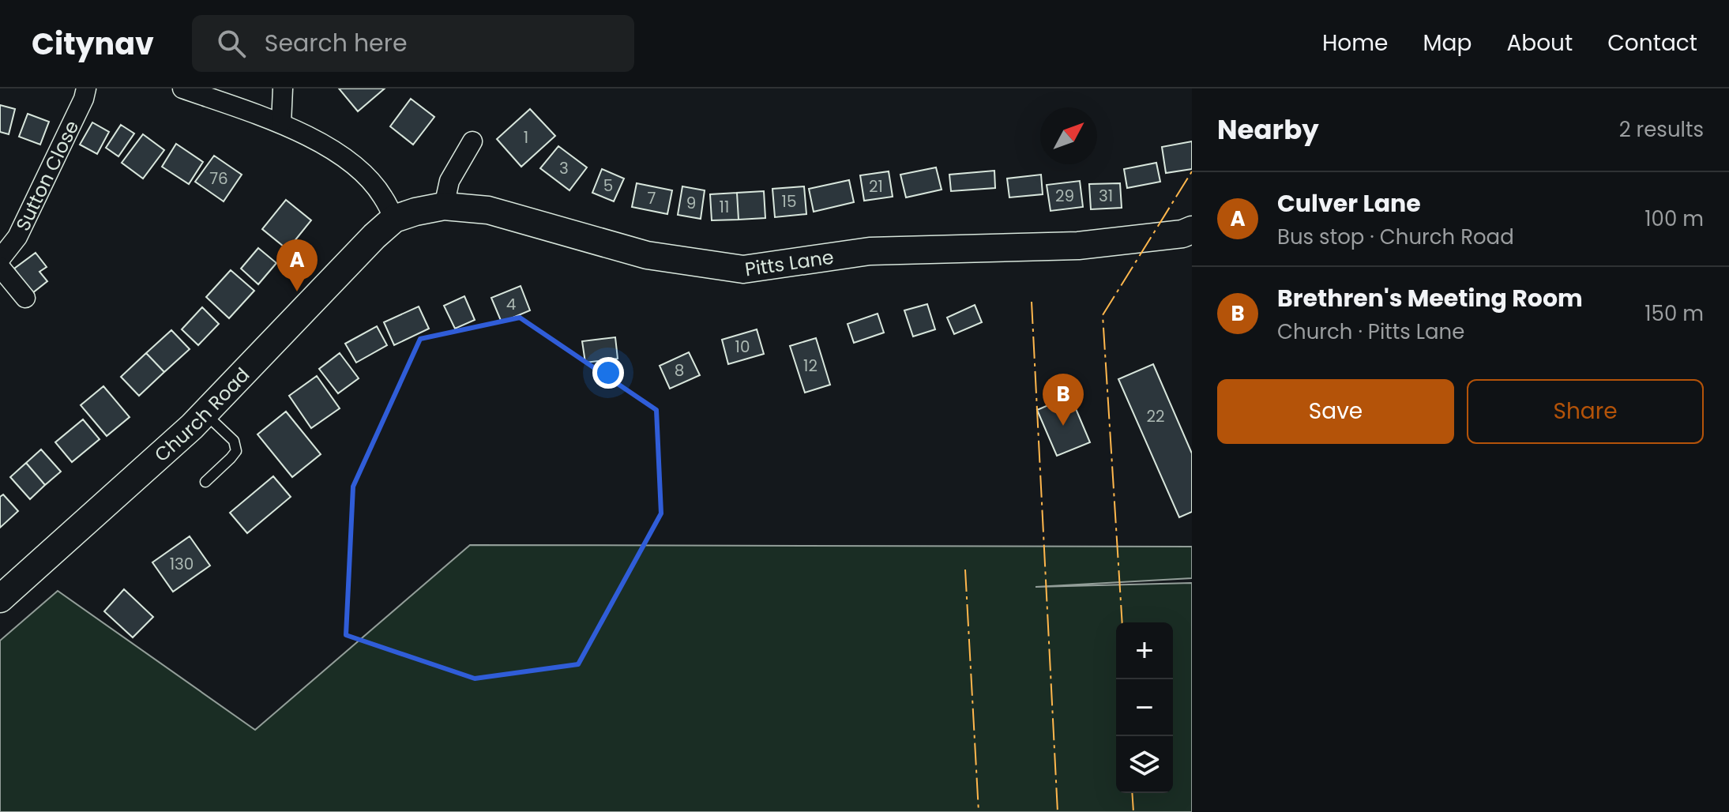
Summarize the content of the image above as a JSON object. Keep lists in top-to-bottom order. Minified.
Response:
{"streets":{"main road":["Pitts Lane","Church Road"],"street":["Sutton Close"]},"crossings":[["Pitts Lane","Church Road"]],"house_numbers":["1","3","76","5","21","29","31","7","15","9","11","4","10","12","8","22","130"],"north":"top right","page":{"header":"Citynav","search":"Search here","nav":["Home","Map","About","Contact"],"heading":["Nearby","2 results"],"list":[{"mark":"A","name":"Culver Lane","note":"Bus stop · Church Road","value":"100 m"},{"mark":"B","name":"Brethren's Meeting Room","note":"Church · Pitts Lane","value":"150 m"}],"pins":["A","B"],"buttons":["Save","Share"],"map_buttons":["+","−"]}}
